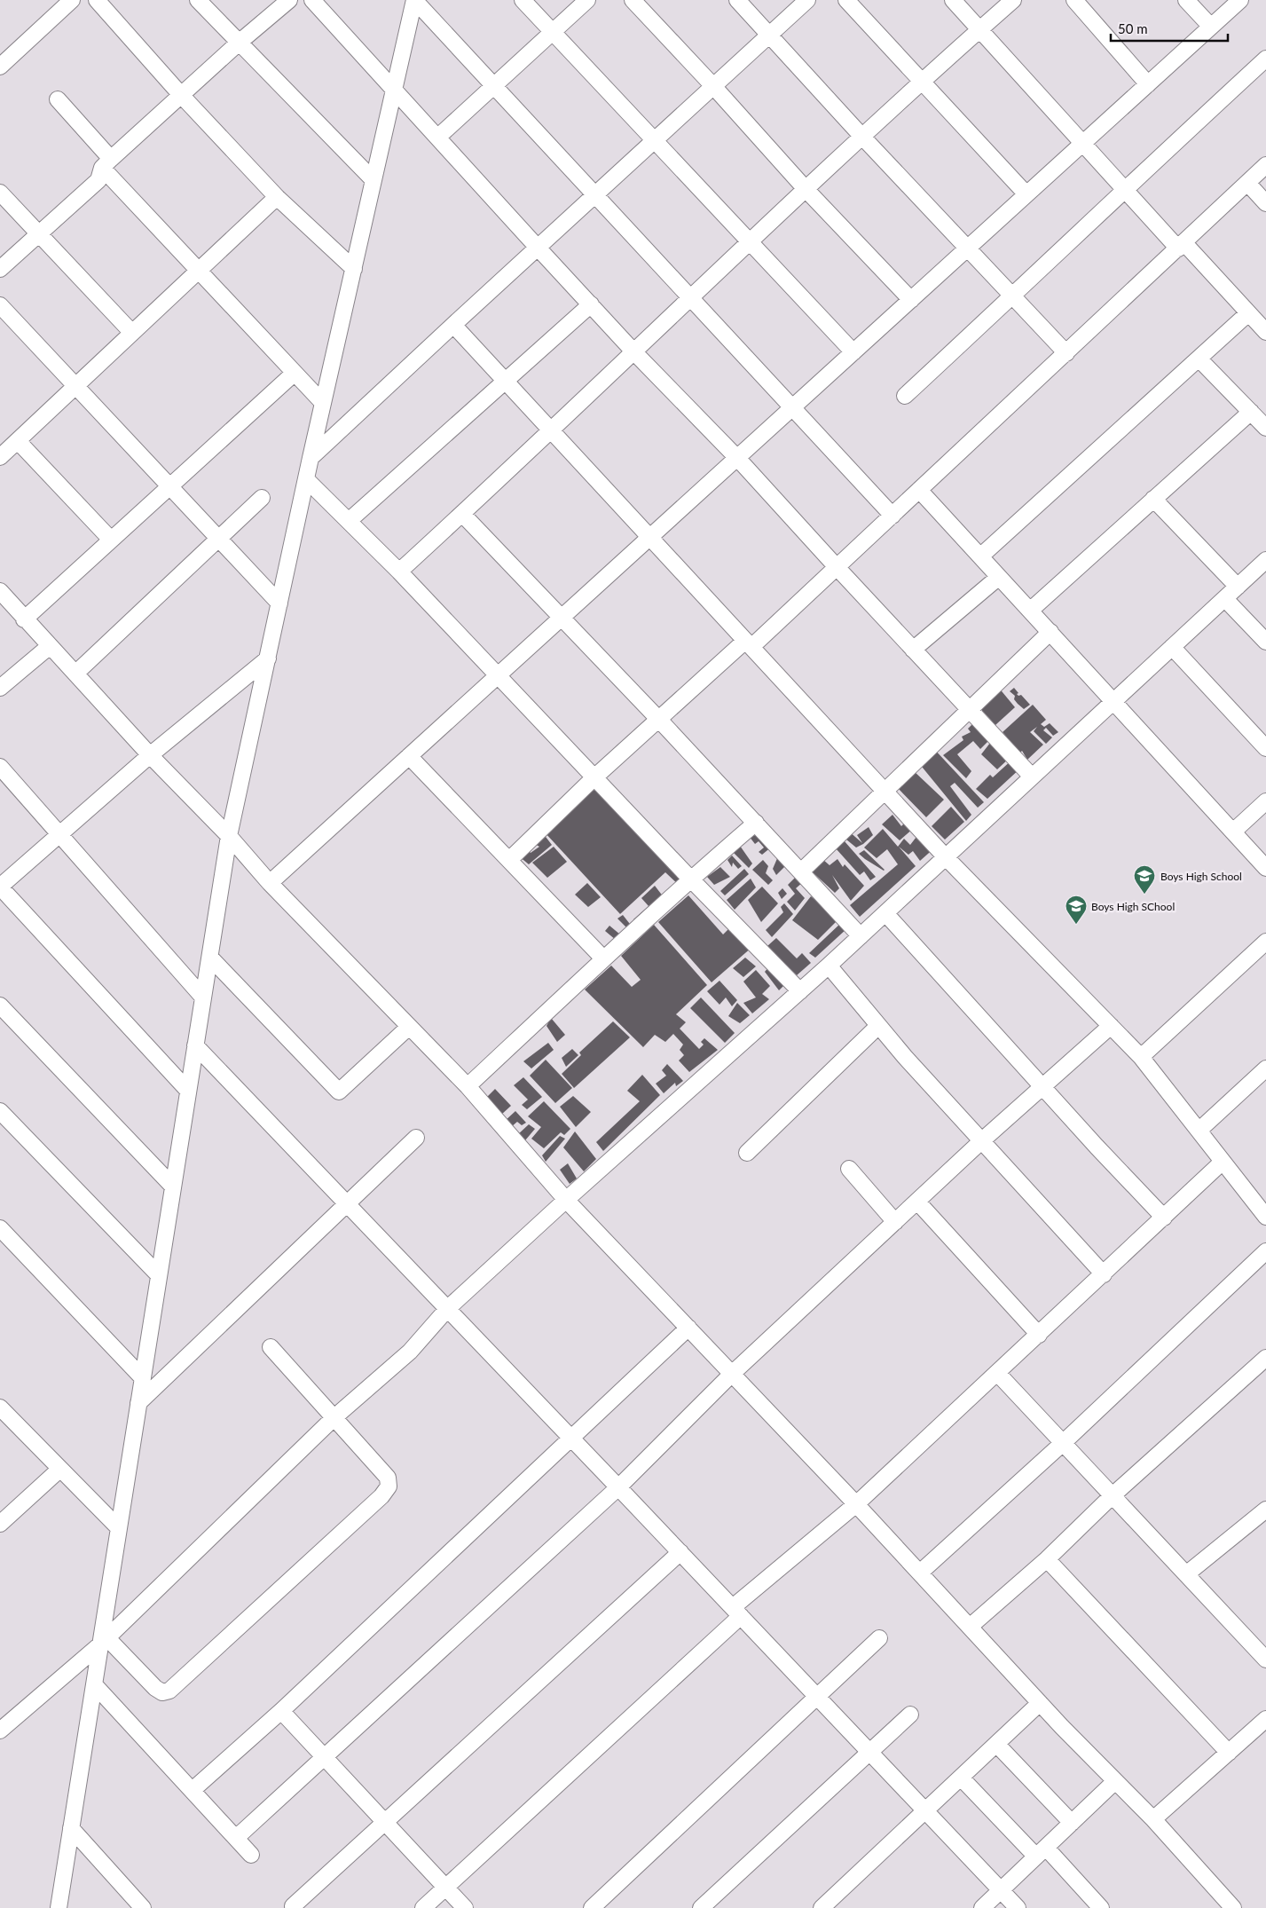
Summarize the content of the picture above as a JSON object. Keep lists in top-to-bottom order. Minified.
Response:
{"places":{"school or university":["Boys High School","Boys High SChool"]},"scale_bar":"50 m"}
